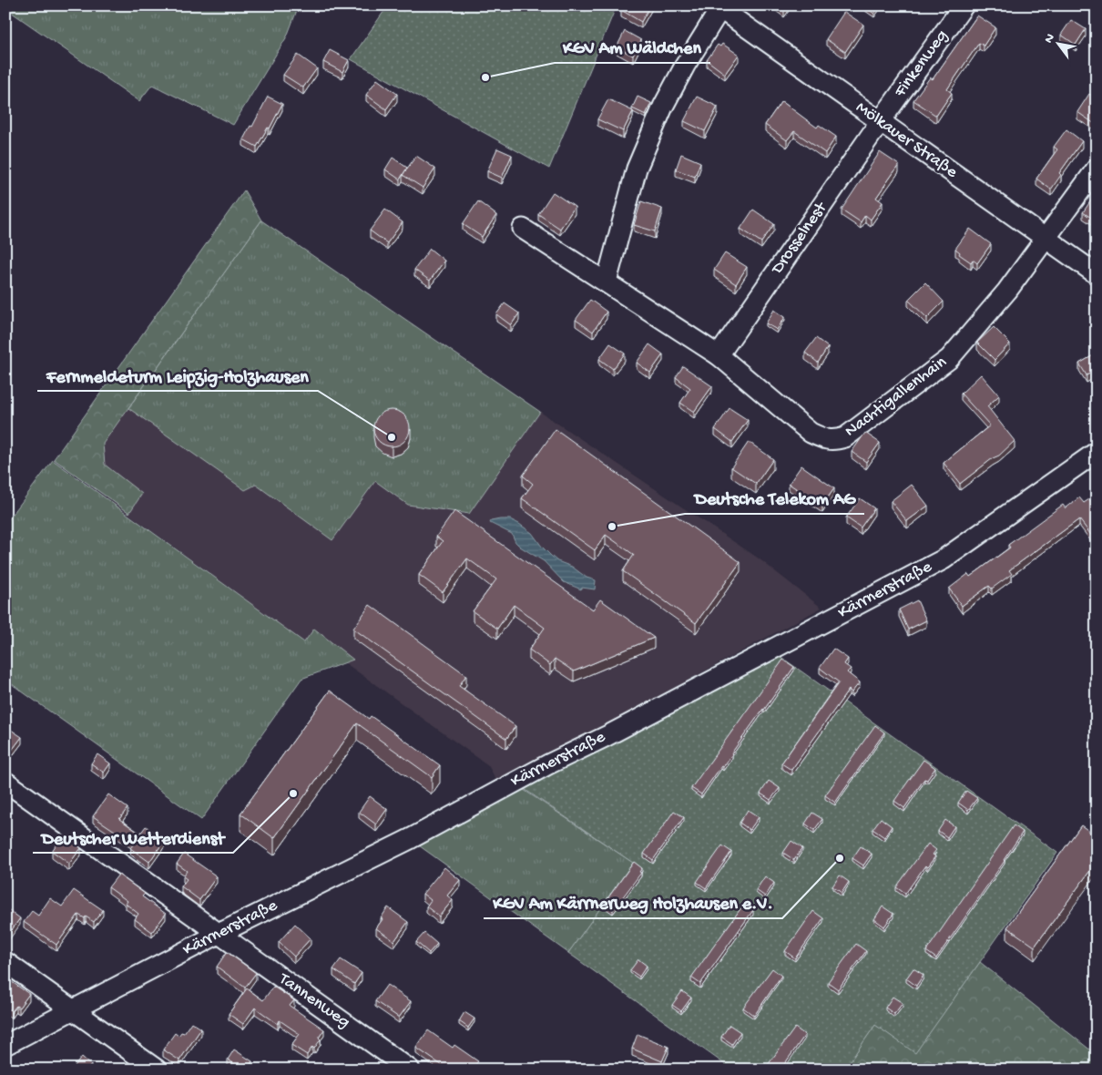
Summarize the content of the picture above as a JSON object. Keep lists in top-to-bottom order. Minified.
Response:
{"streets":{"street":["Finkenweg","Mölkauer Straße","Drosselnest","Nachtigallenhain","Kärrnerstraße","Tannenweg"]},"crossings":[["Finkenweg","Mölkauer Straße"],["Finkenweg","Drosselnest"],["Mölkauer Straße","Drosselnest"],["Mölkauer Straße","Nachtigallenhain"],["Drosselnest","Nachtigallenhain"],["Kärrnerstraße","Tannenweg"]],"places":["KGV Am Wäldchen","Fernmeldeturm Leipzig-Holzhausen","Deutsche Telekom AG","Deutscher Wetterdienst","KGV Am Kärrnerweg Holzhausen e.V."],"north":"top left"}
